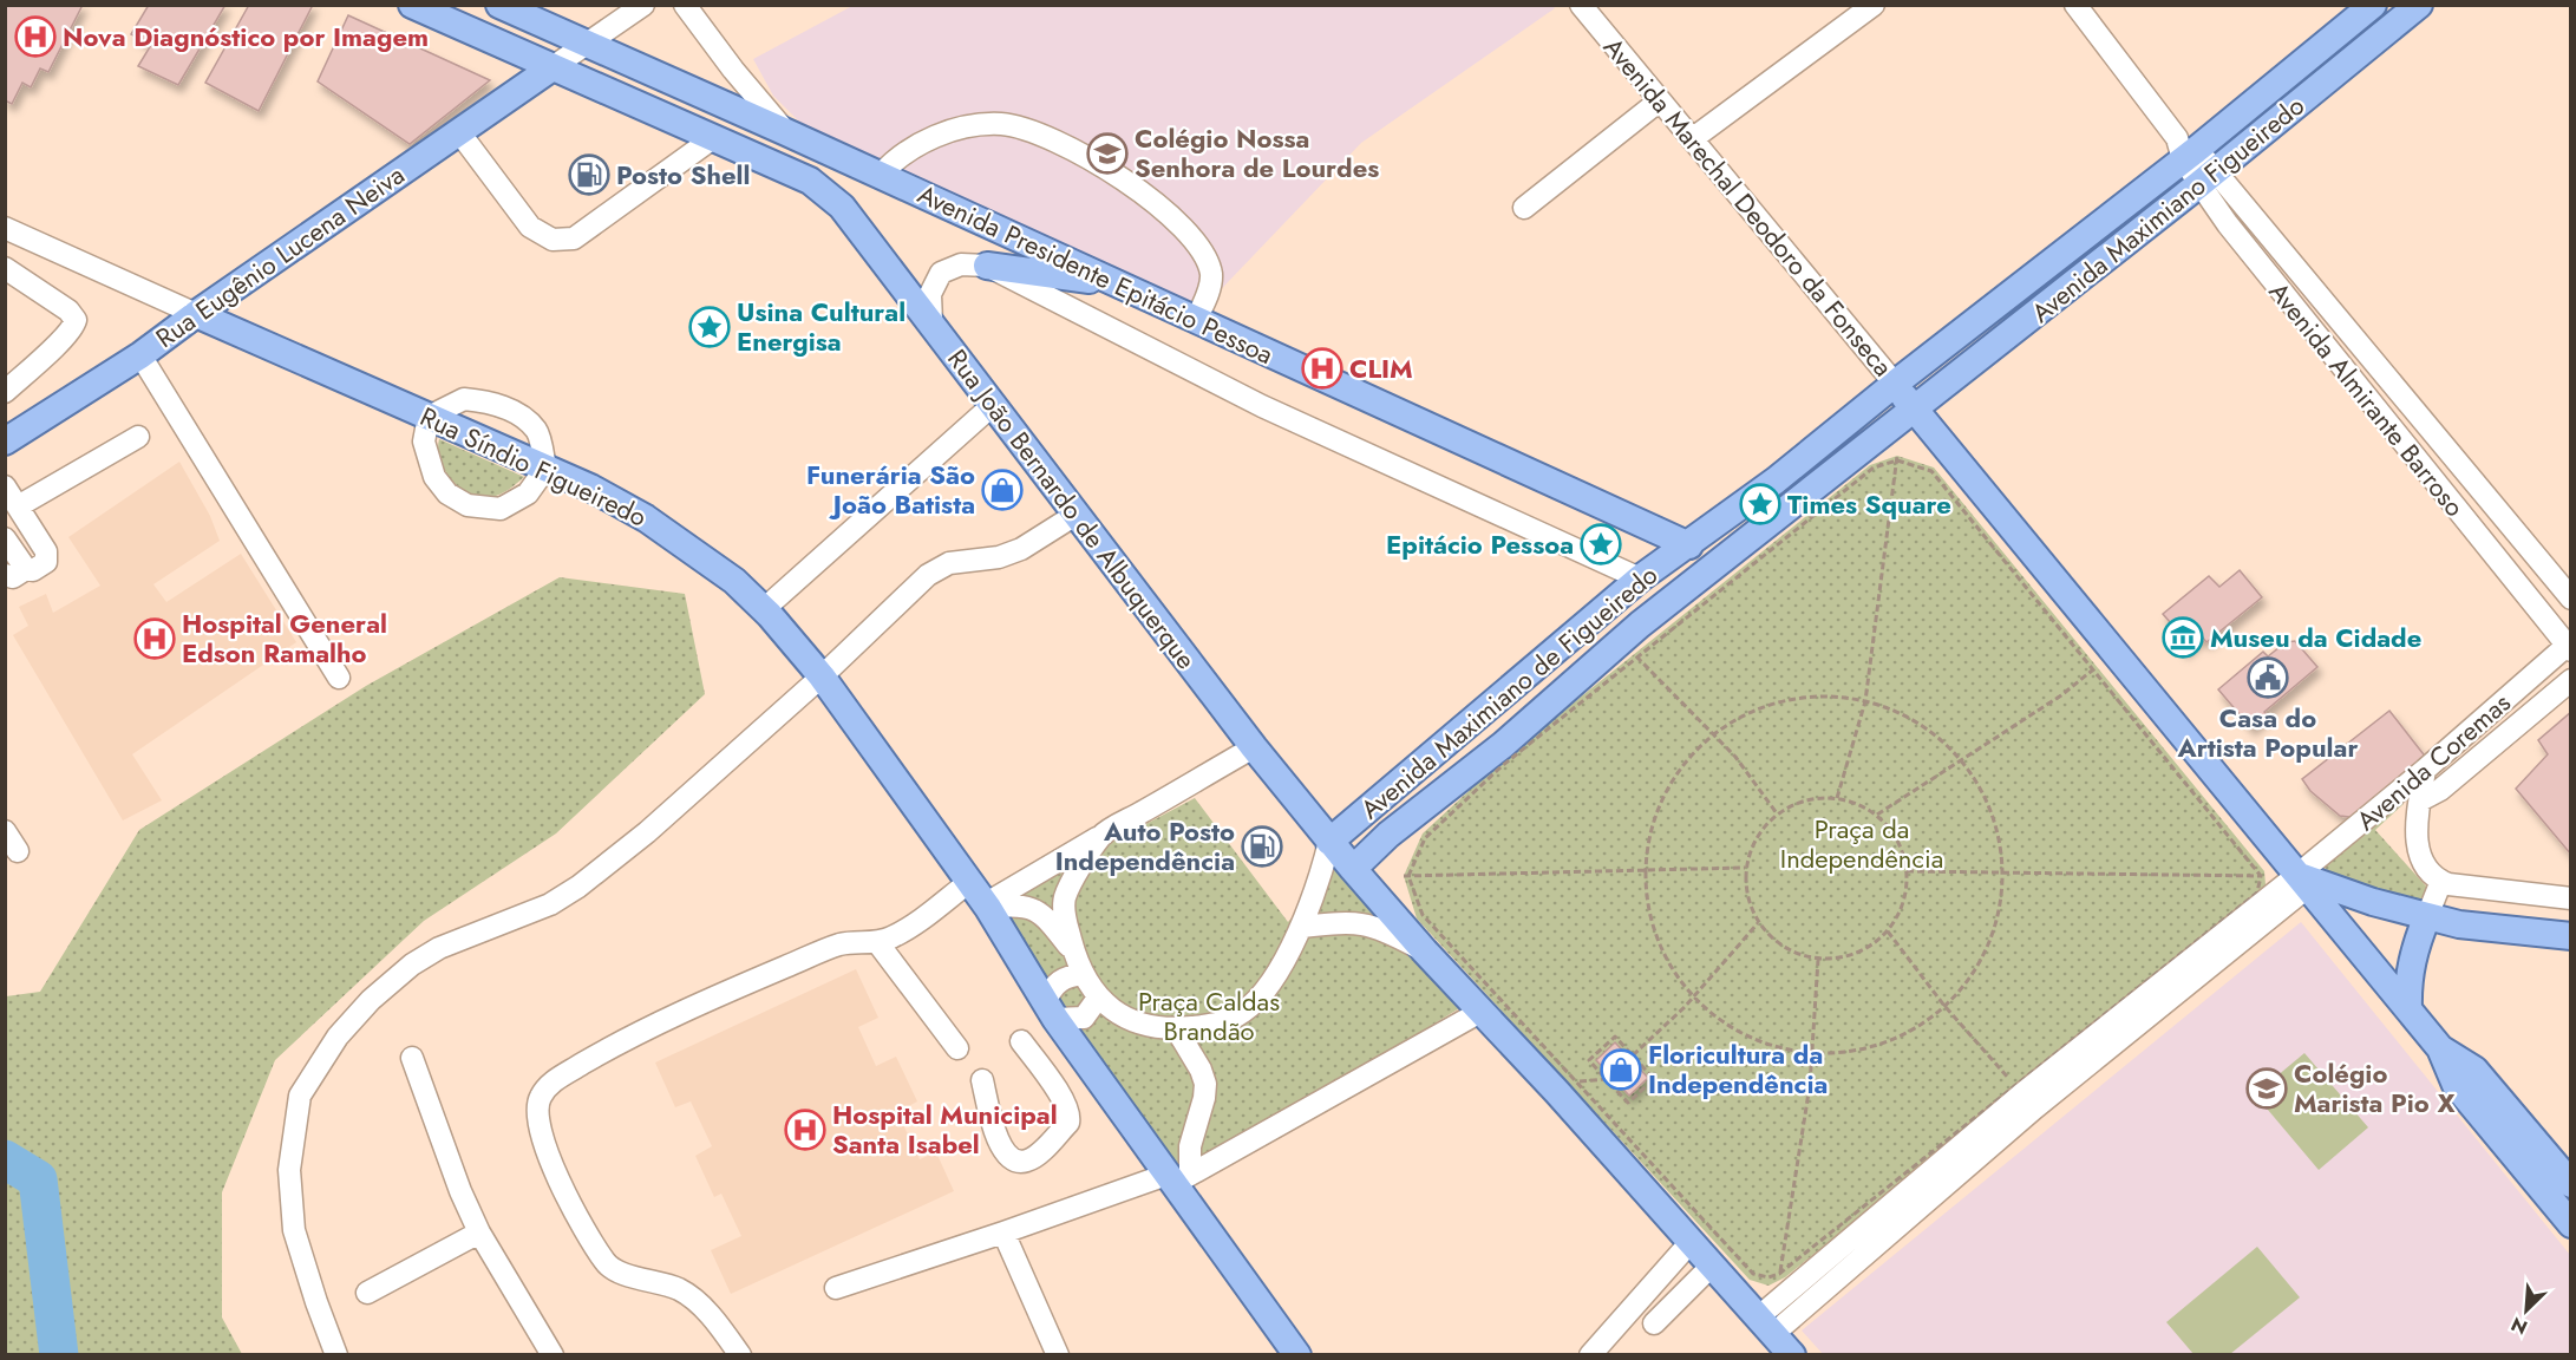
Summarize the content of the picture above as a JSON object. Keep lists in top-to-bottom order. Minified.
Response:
{"streets":{"main road":["Avenida Marechal Deodoro da Fonseca","Avenida Maximiano Figueiredo","Rua Eugênio Lucena Neiva","Avenida Presidente Epitácio Pessoa","Rua Síndio Figueiredo","Rua João Bernardo de Albuquerque","Avenida Maximiano de Figueiredo"],"street":["Avenida Almirante Barroso","Avenida Coremas"]},"crossings":[["Avenida Marechal Deodoro da Fonseca","Avenida Maximiano Figueiredo"],["Avenida Maximiano Figueiredo","Avenida Almirante Barroso"],["Rua Eugênio Lucena Neiva","Rua Síndio Figueiredo"],["Avenida Presidente Epitácio Pessoa","Rua João Bernardo de Albuquerque"],["Avenida Presidente Epitácio Pessoa","Avenida Maximiano de Figueiredo"],["Avenida Almirante Barroso","Avenida Coremas"],["Rua João Bernardo de Albuquerque","Avenida Maximiano de Figueiredo"]],"parks":["Praça da Independência","Praça Caldas Brandão"],"places":{"hospital":["Nova Diagnóstico por Imagem","CLIM","Hospital General Edson Ramalho","Hospital Municipal Santa Isabel"],"school or university":["Colégio Nossa Senhora de Lourdes","Colégio Marista Pio X"],"fuel station":["Posto Shell","Auto Posto Independência"],"place":["Usina Cultural Energisa","Times Square","Epitácio Pessoa"],"shop":["Funerária São João Batista","Floricultura da Independência"],"museum":["Museu da Cidade"],"public building":["Casa do Artista Popular"]},"north":"bottom left"}
